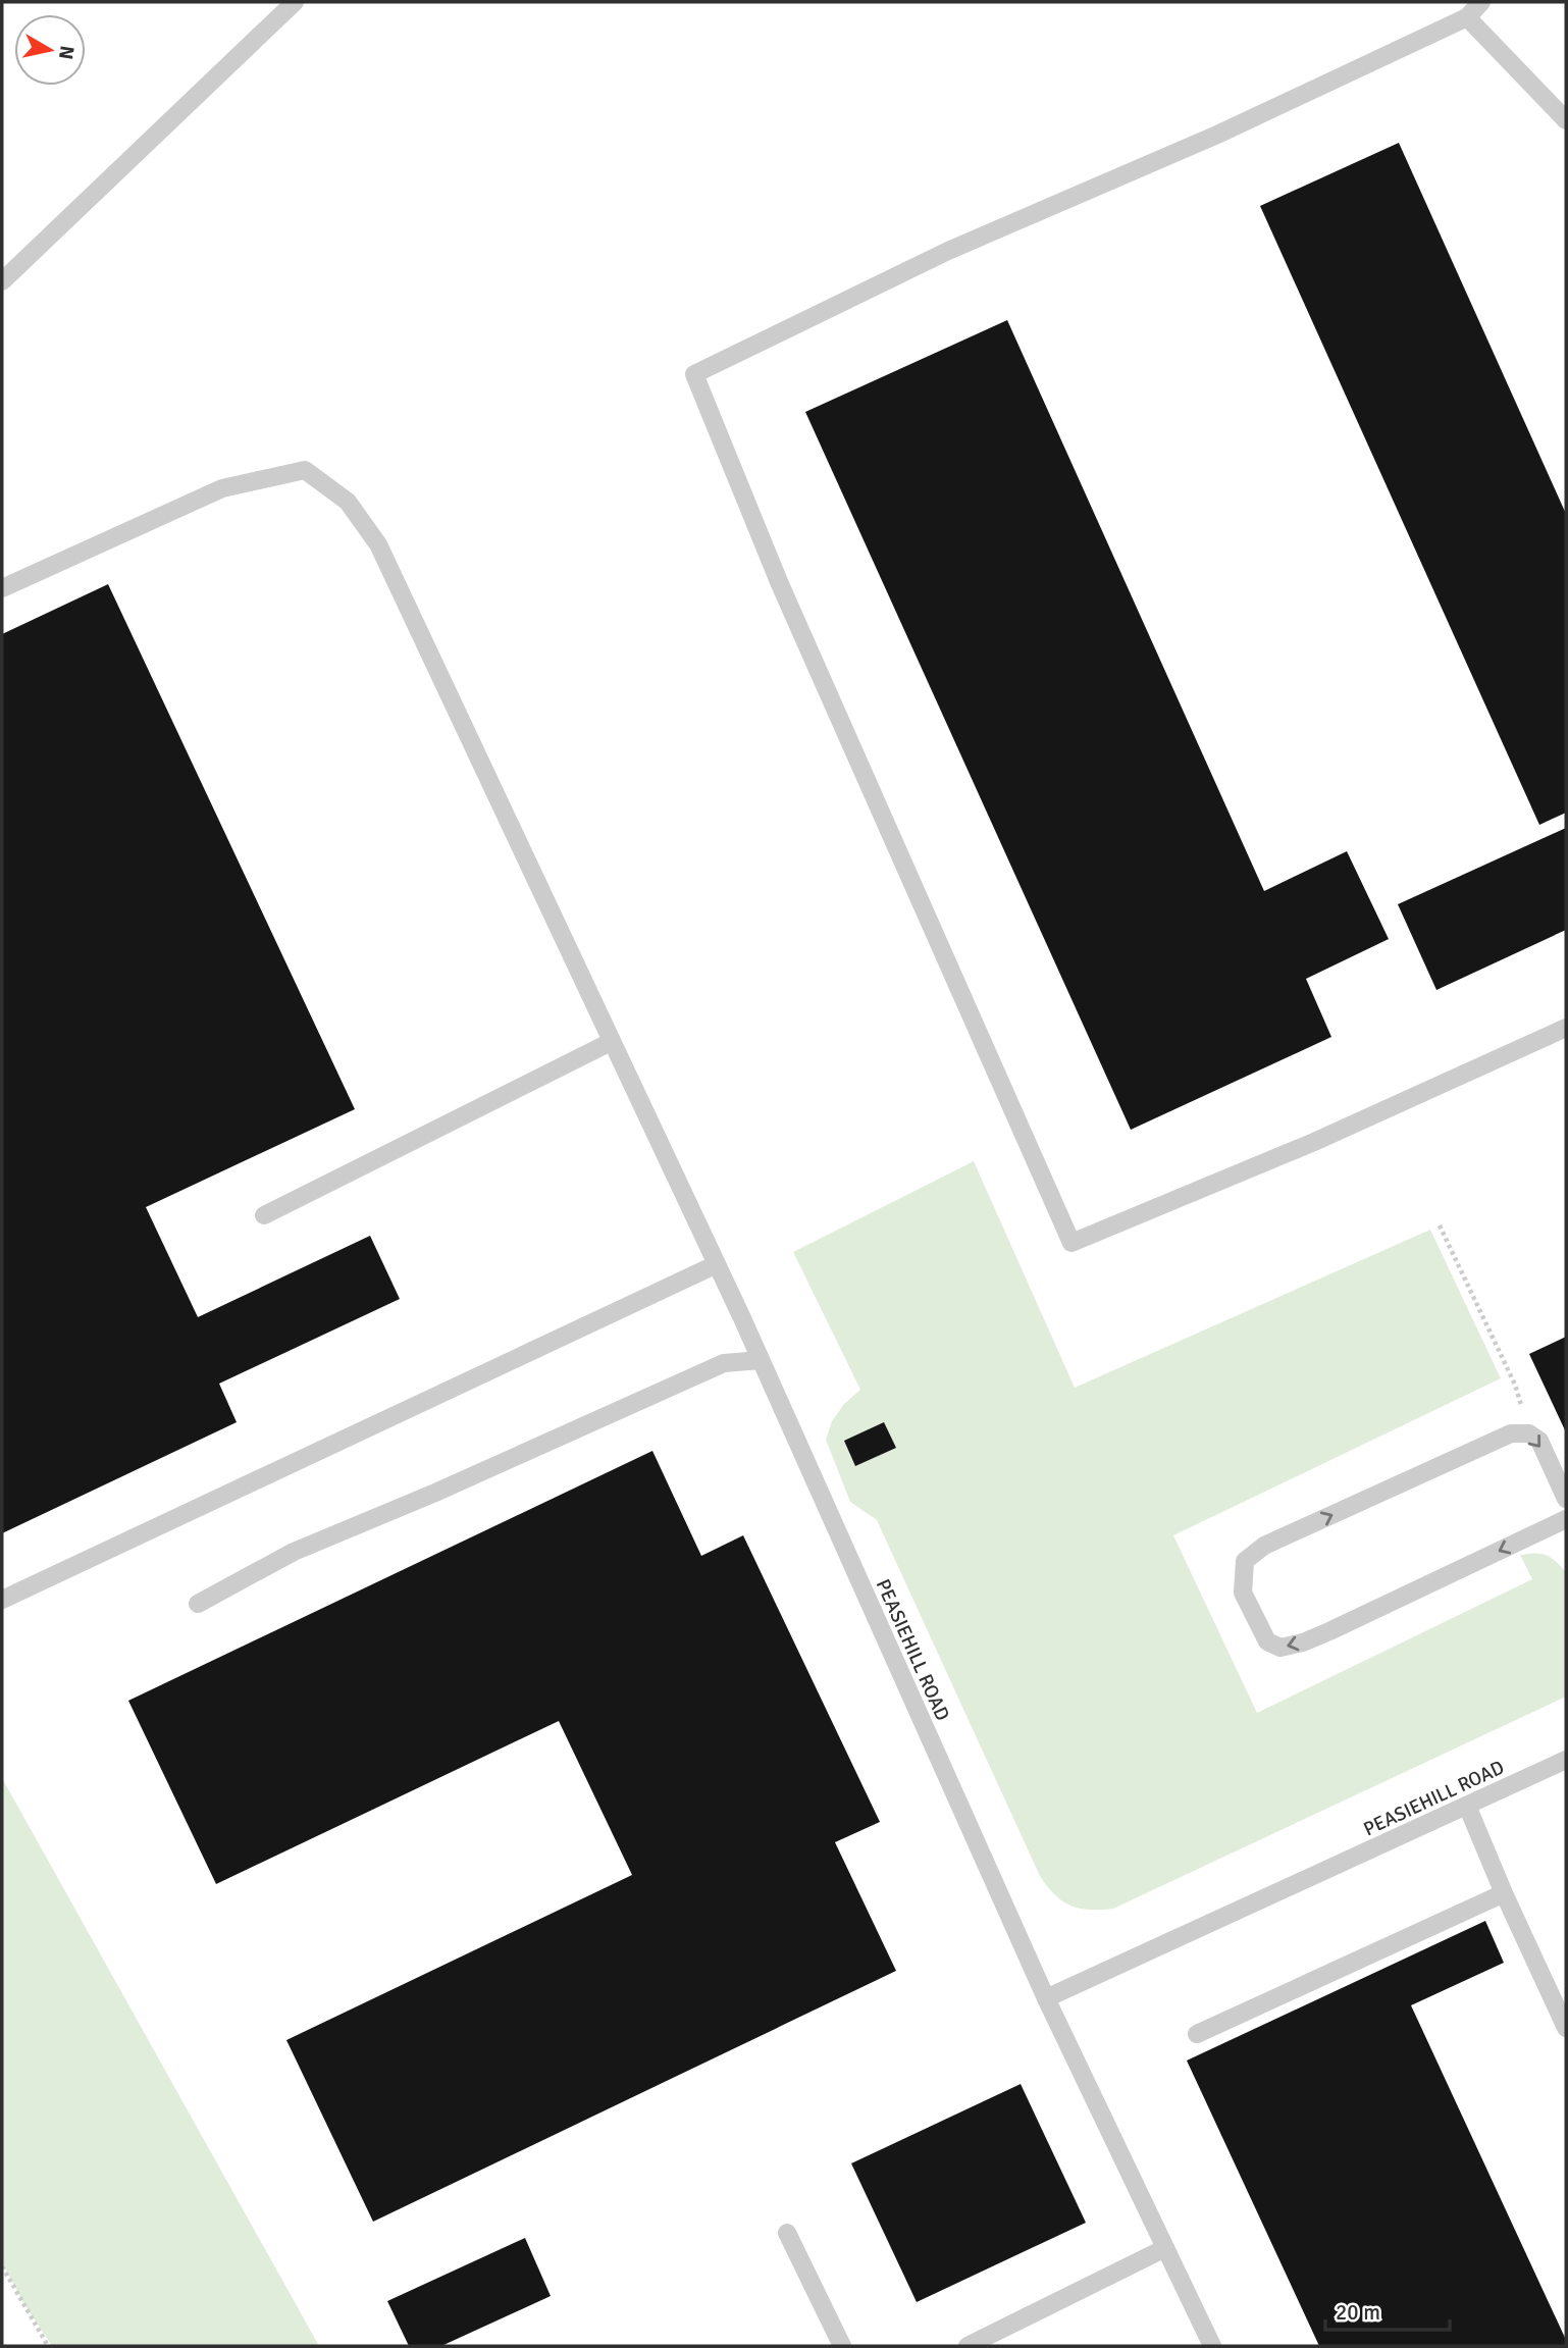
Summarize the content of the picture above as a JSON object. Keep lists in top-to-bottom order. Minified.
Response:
{"streets":{"lane":["PEASIEHILL ROAD"]},"scale_bar":"20 m","north":"right"}
